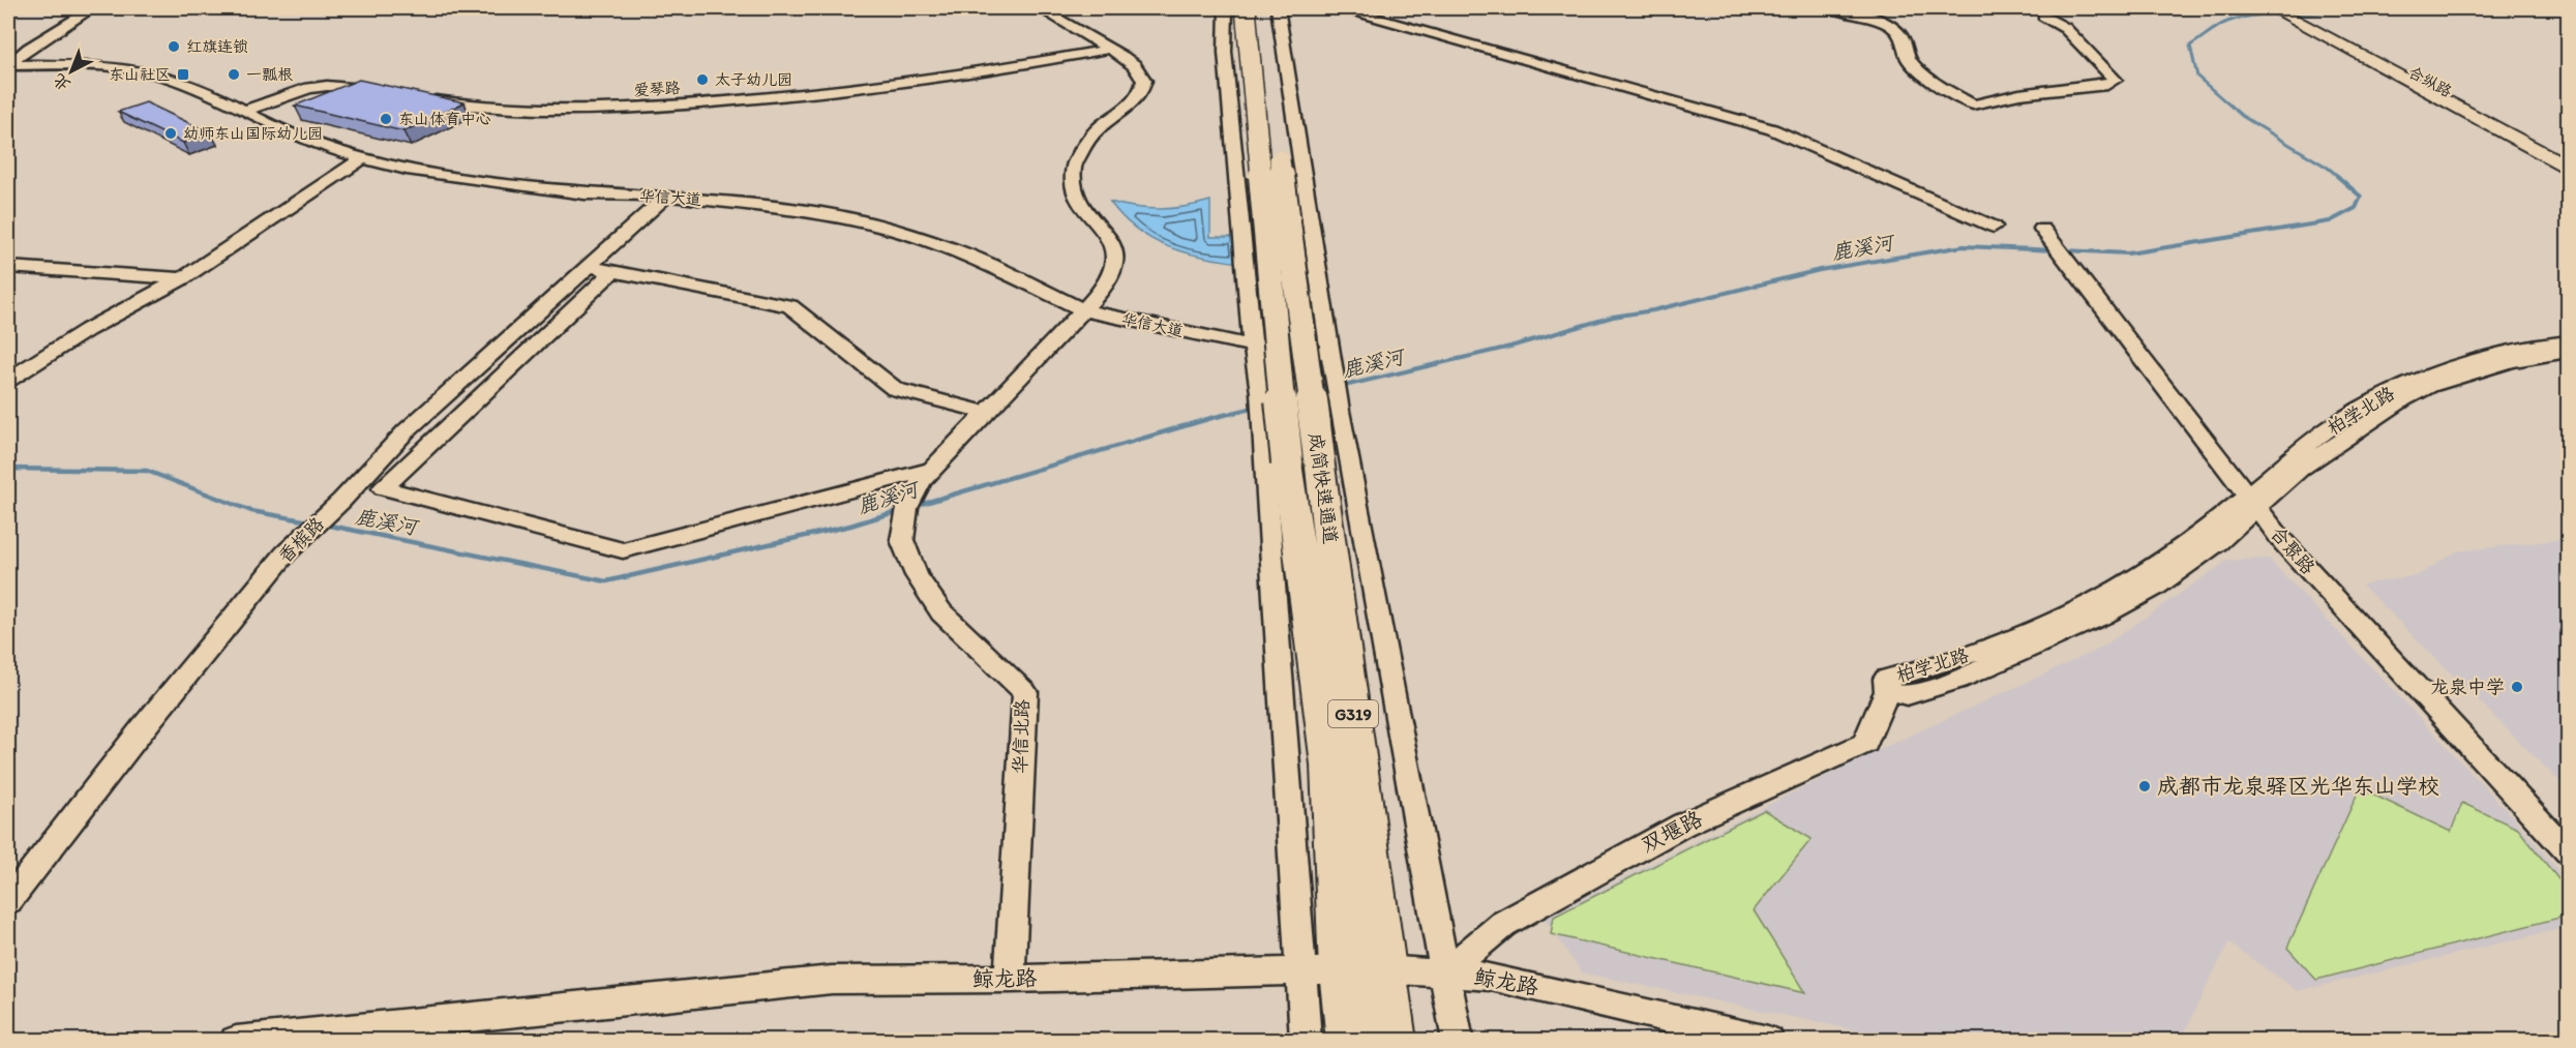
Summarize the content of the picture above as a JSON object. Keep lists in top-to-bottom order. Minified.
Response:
{"streets":{"highway":["成简快速通道","G319"],"main road":["合纵路"],"street":["爱琴路","华信大道","柏学北路","香槟路","合聚路","华信北路","双堰路","鲸龙路"]},"crossings":[["华信大道","香槟路"],["柏学北路","合聚路"],["柏学北路","双堰路"],["成简快速通道","G319"],["成简快速通道","鲸龙路"],["G319","鲸龙路"],["华信北路","鲸龙路"],["双堰路","鲸龙路"]],"water":["鹿溪河"],"places":{"other":["红旗连锁","一瓢根","太子幼儿园","东山体育中心","幼师东山国际幼儿园","龙泉中学","成都市龙泉驿区光华东山学校"],"transit":["东山社区"]},"north":"bottom left"}
